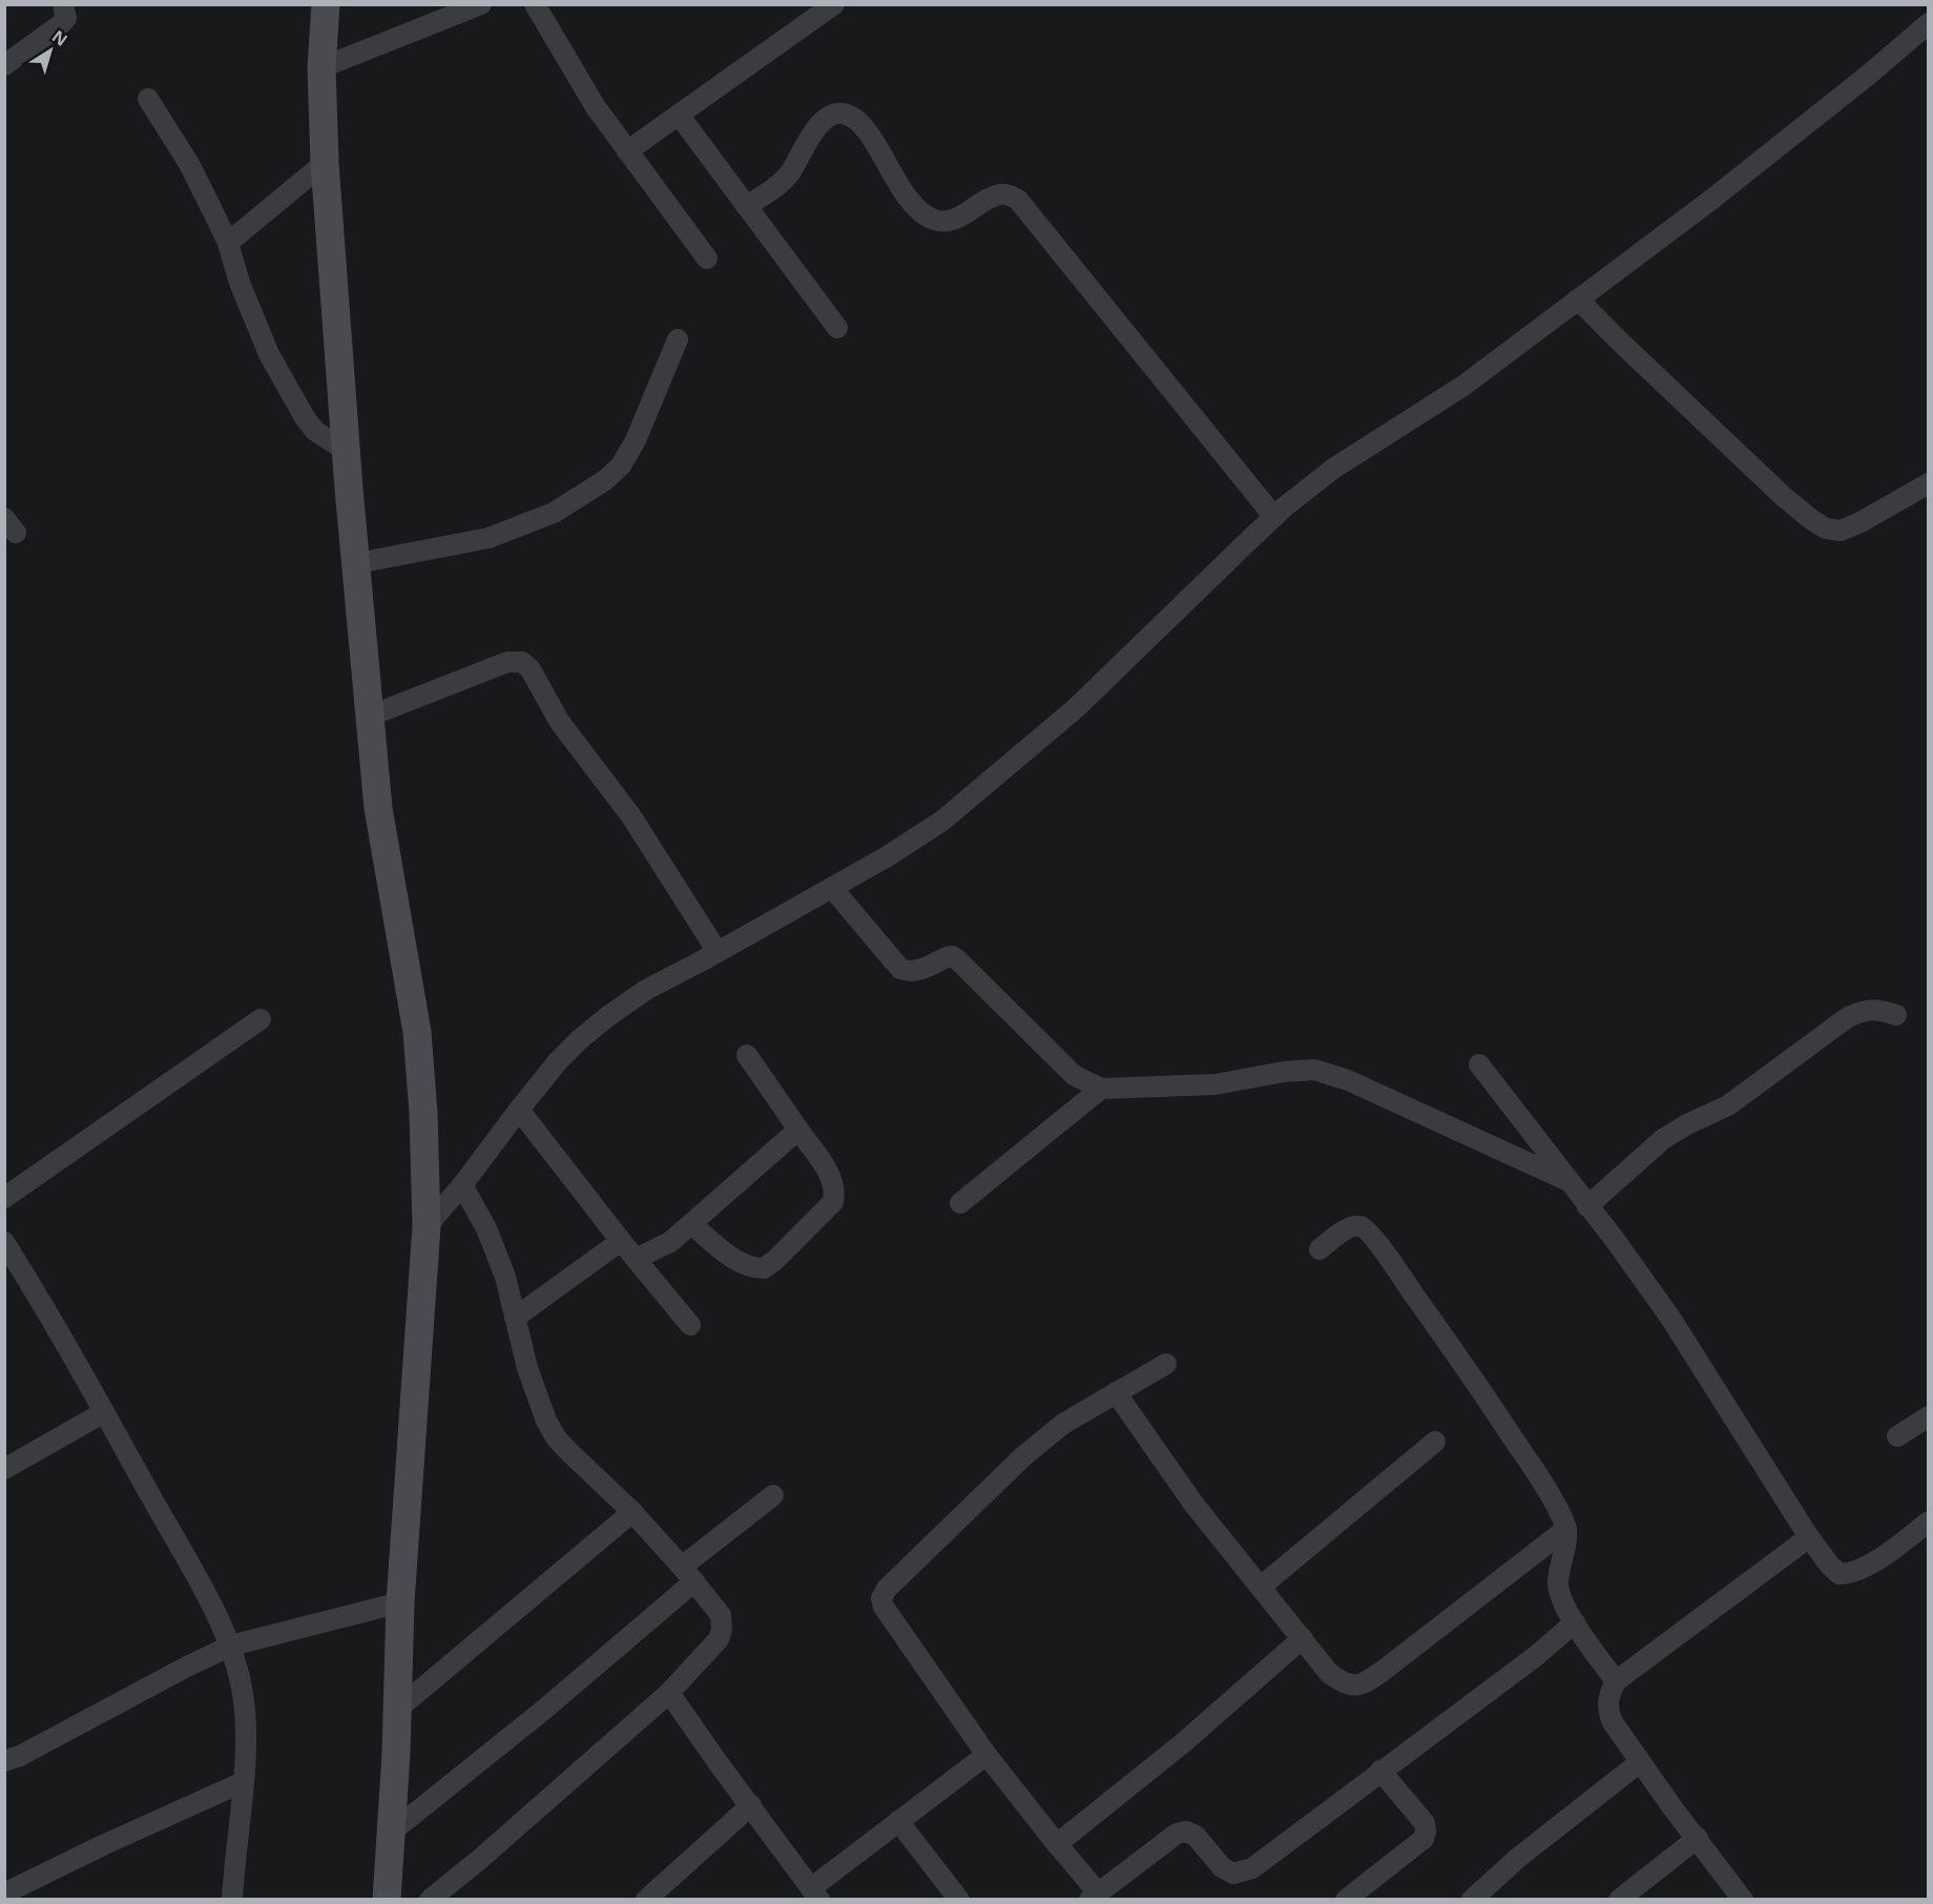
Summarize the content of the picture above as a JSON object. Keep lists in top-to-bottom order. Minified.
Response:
{"north":"top right"}
